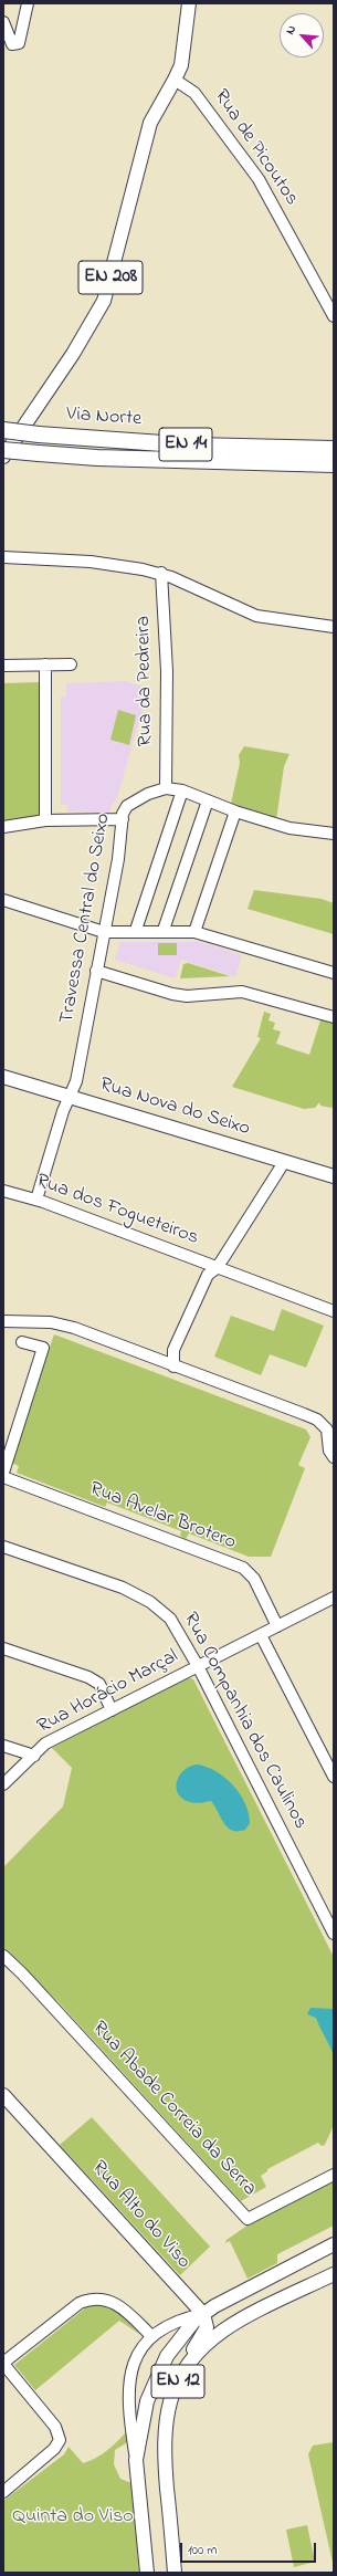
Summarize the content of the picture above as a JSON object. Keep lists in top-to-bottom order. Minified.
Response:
{"streets":{"highway":["Via Norte","EN 14"],"main road":["EN 208","Rua Nova do Seixo","Rua Alto do Viso","EN 12"],"street":["Rua de Picoutos","Rua da Pedreira","Travessa Central do Seixo","Rua dos Fogueteiros","Rua Avelar Brotero","Rua Horácio Marçal","Rua Companhia dos Caulinos","Rua Abade Correia da Serra"]},"crossings":[["Rua de Picoutos","EN 208"],["Rua da Pedreira","Travessa Central do Seixo"],["Travessa Central do Seixo","Rua Nova do Seixo"],["Travessa Central do Seixo","Rua dos Fogueteiros"],["Rua Avelar Brotero","Rua Horácio Marçal"],["Rua Horácio Marçal","Rua Companhia dos Caulinos"],["Rua Alto do Viso","EN 12"]],"parks":["Quinta do Viso"],"scale_bar":"100 m","north":"top left"}
